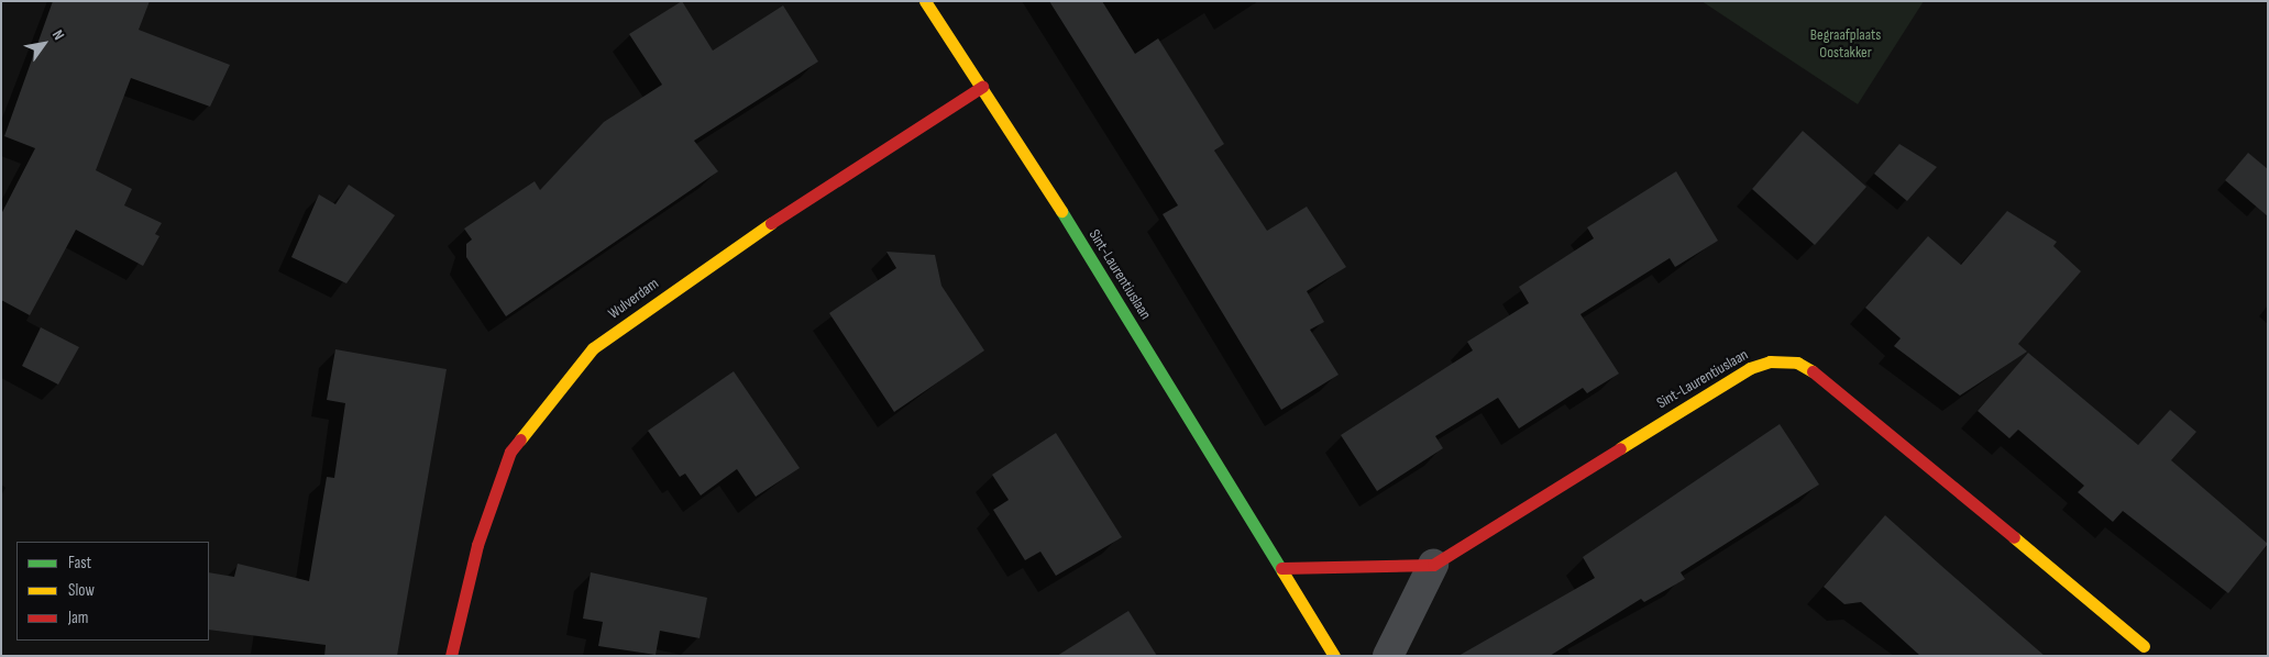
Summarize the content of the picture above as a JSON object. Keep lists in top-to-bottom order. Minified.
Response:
{"streets":{"street":["Sint-Laurentiuslaan","Wulverdam"]},"crossings":[["Sint-Laurentiuslaan","Wulverdam"]],"parks":["Begraafplaats Oostakker"],"legend":["Fast","Slow","Jam"],"north":"top right"}
